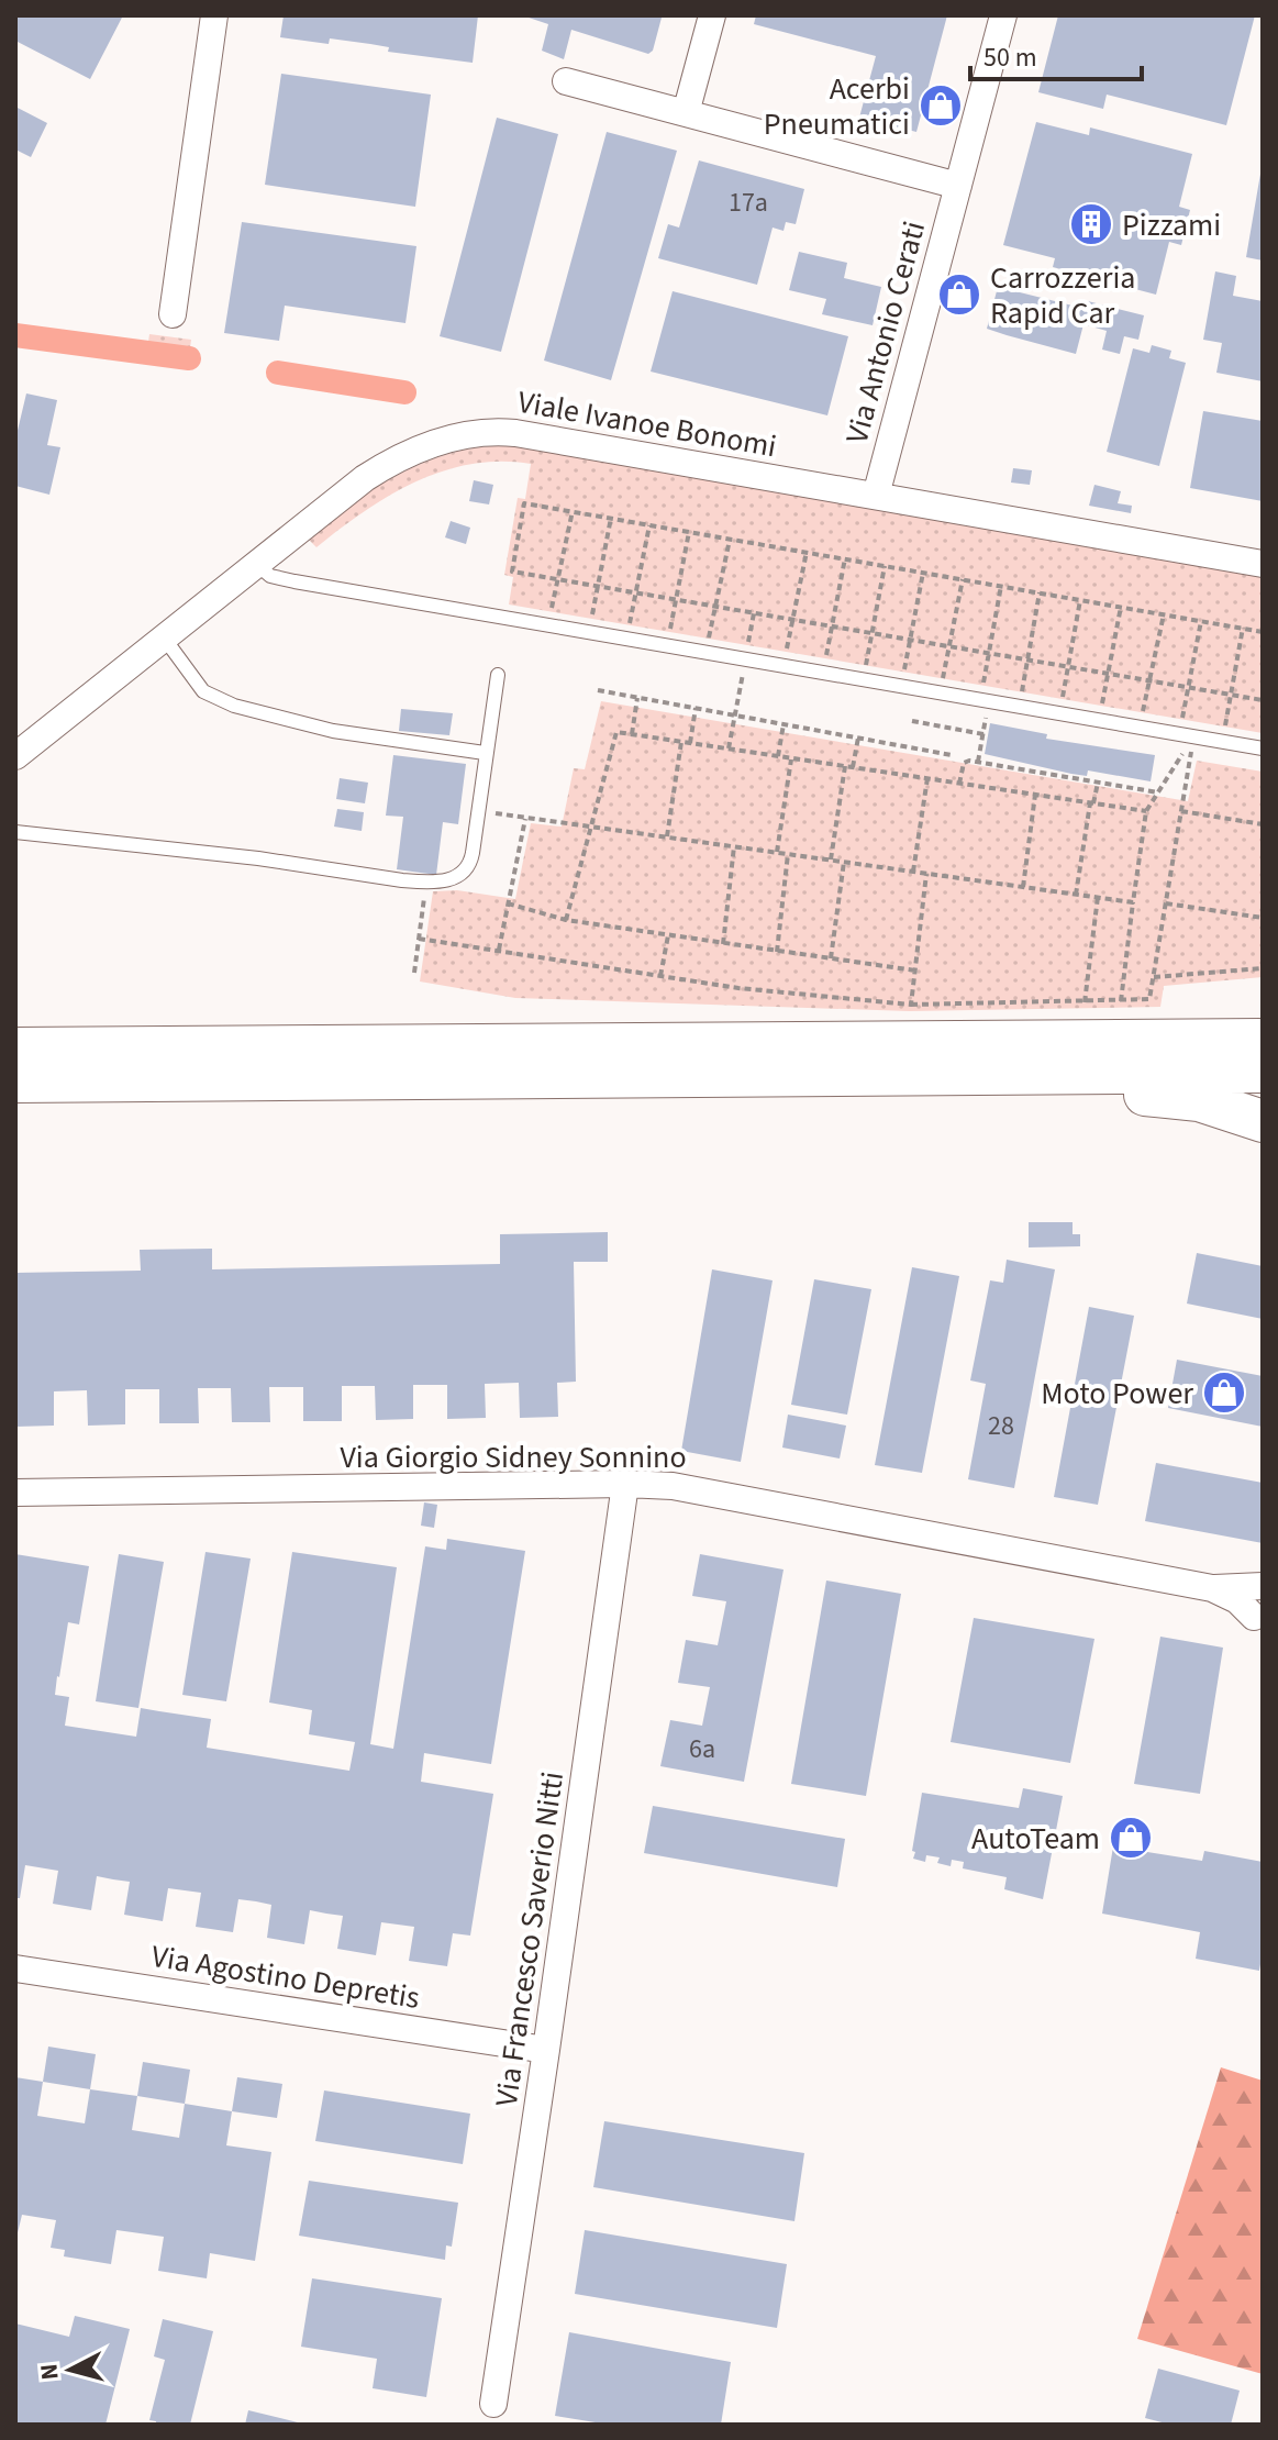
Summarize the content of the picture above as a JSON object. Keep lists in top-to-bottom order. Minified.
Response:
{"streets":{"street":["Via Antonio Cerati","Viale Ivanoe Bonomi","Via Giorgio Sidney Sonnino","Via Francesco Saverio Nitti","Via Agostino Depretis"]},"crossings":[["Via Antonio Cerati","Viale Ivanoe Bonomi"],["Via Giorgio Sidney Sonnino","Via Francesco Saverio Nitti"],["Via Francesco Saverio Nitti","Via Agostino Depretis"]],"places":{"shop":["Acerbi Pneumatici","Carrozzeria Rapid Car","Moto Power","AutoTeam"],"building":["Pizzami"]},"house_numbers":["17a","28","6a"],"scale_bar":"50 m","north":"left"}
